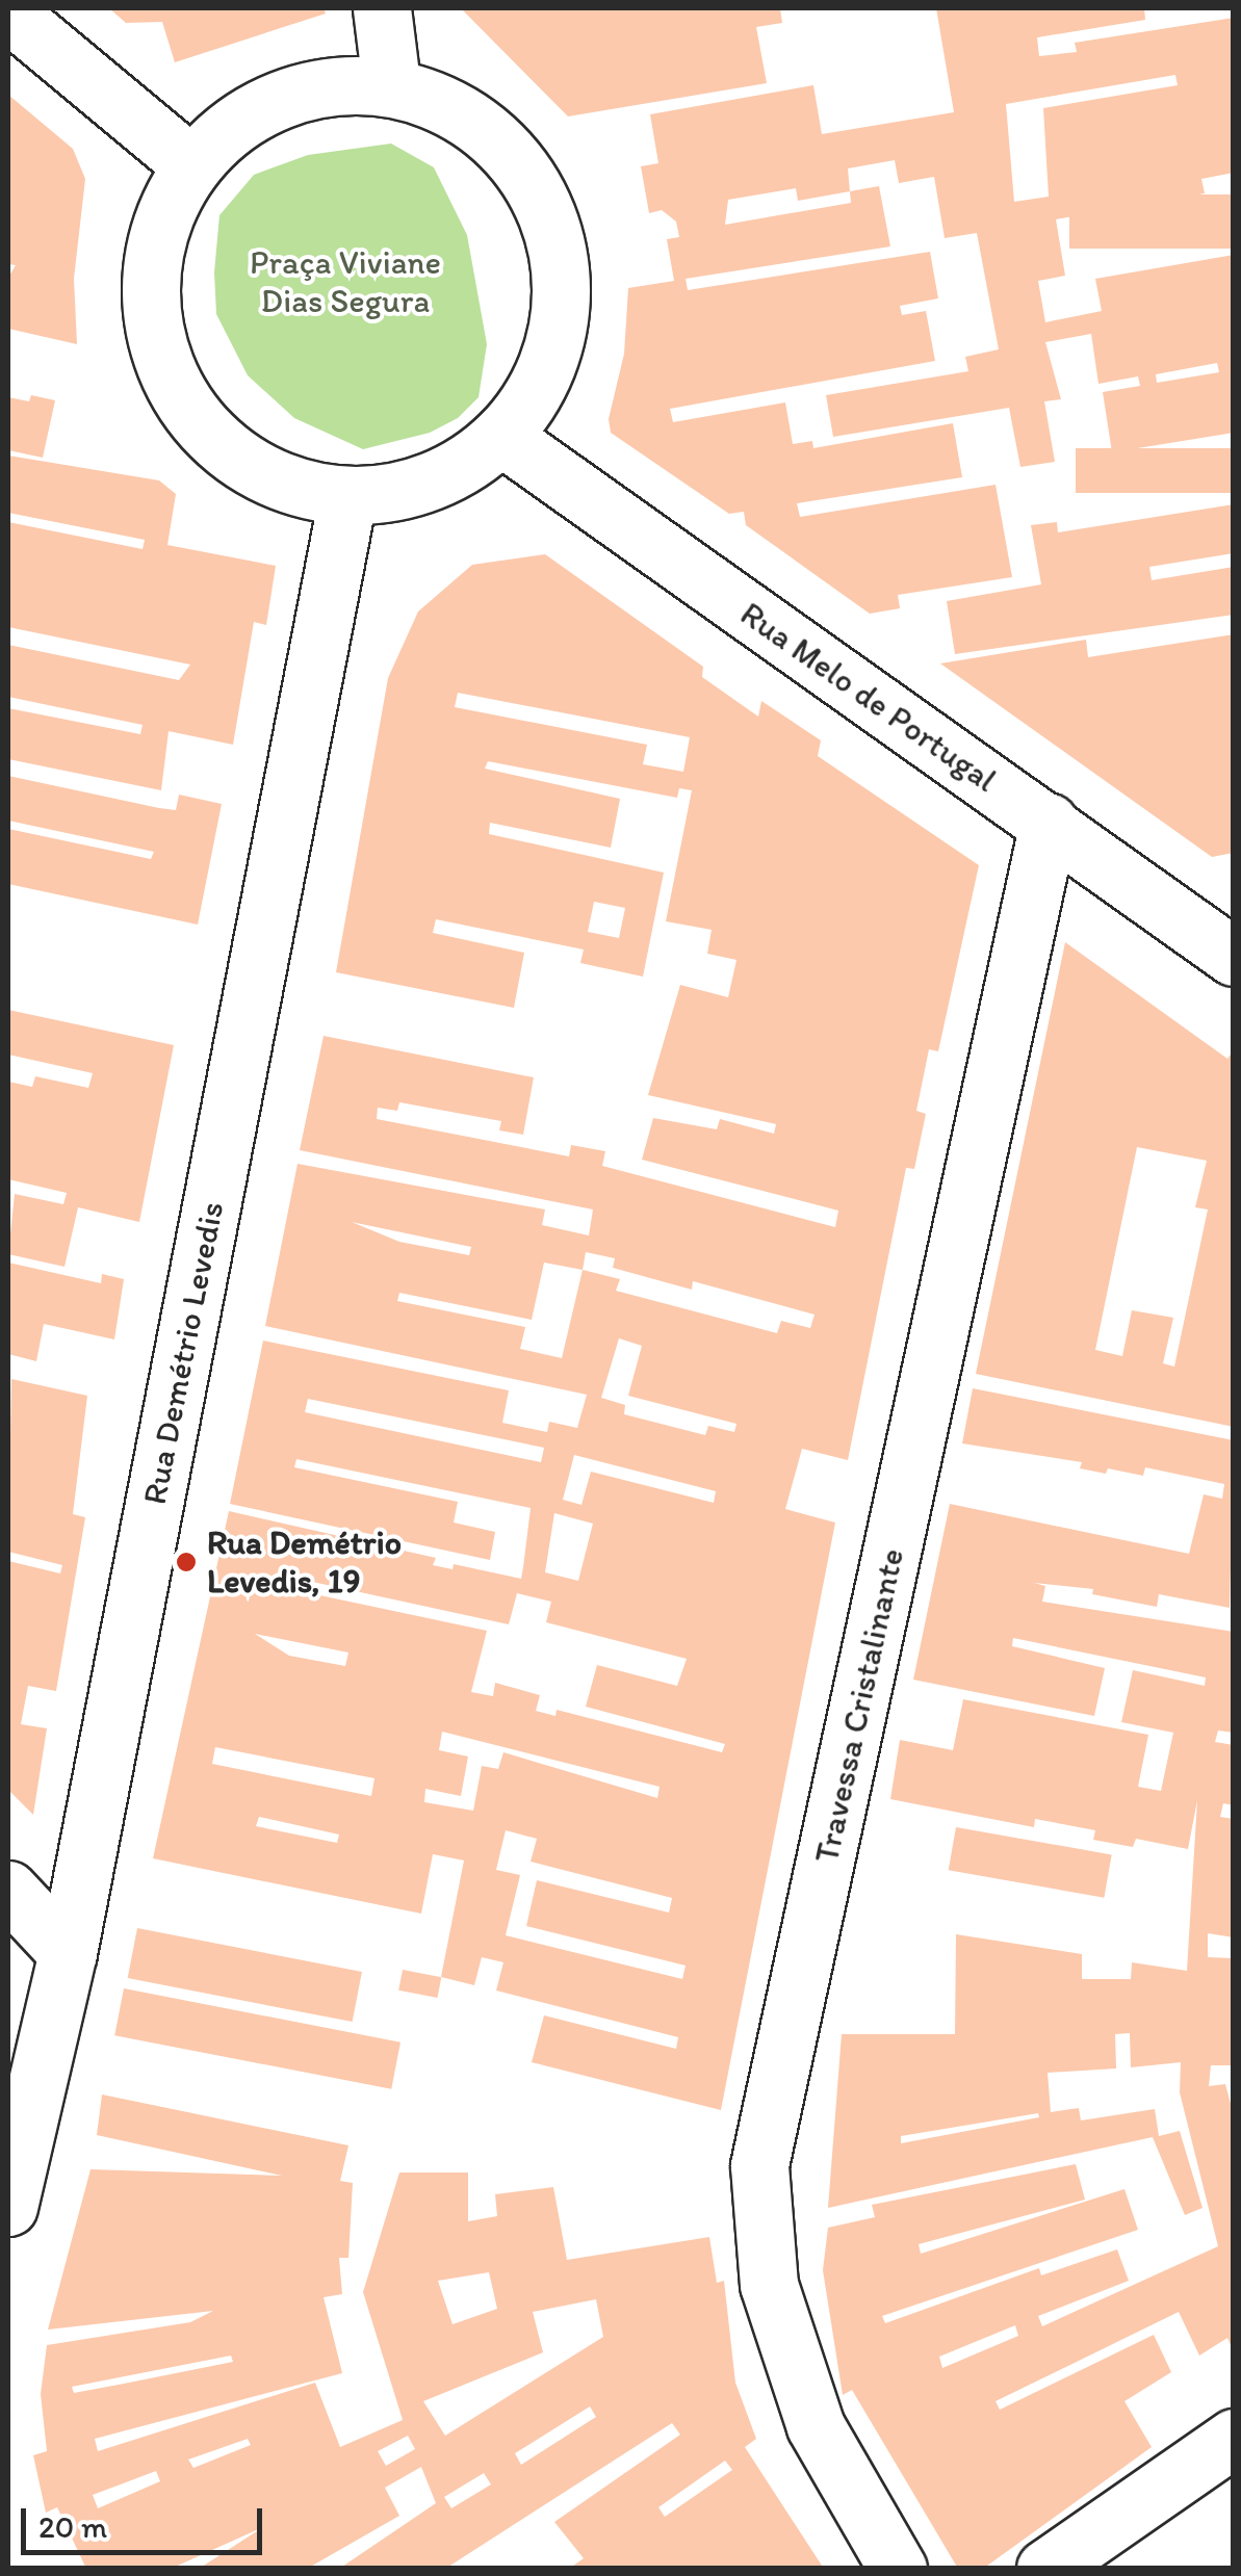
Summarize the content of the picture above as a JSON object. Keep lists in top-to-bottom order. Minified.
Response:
{"streets":{"street":["Rua Melo de Portugal","Rua Demétrio Levedis","Travessa Cristalinante"]},"crossings":[["Rua Melo de Portugal","Travessa Cristalinante"]],"parks":["Praça Viviane Dias Segura"],"places":["Rua Demétrio Levedis, 19"],"scale_bar":"20 m"}
